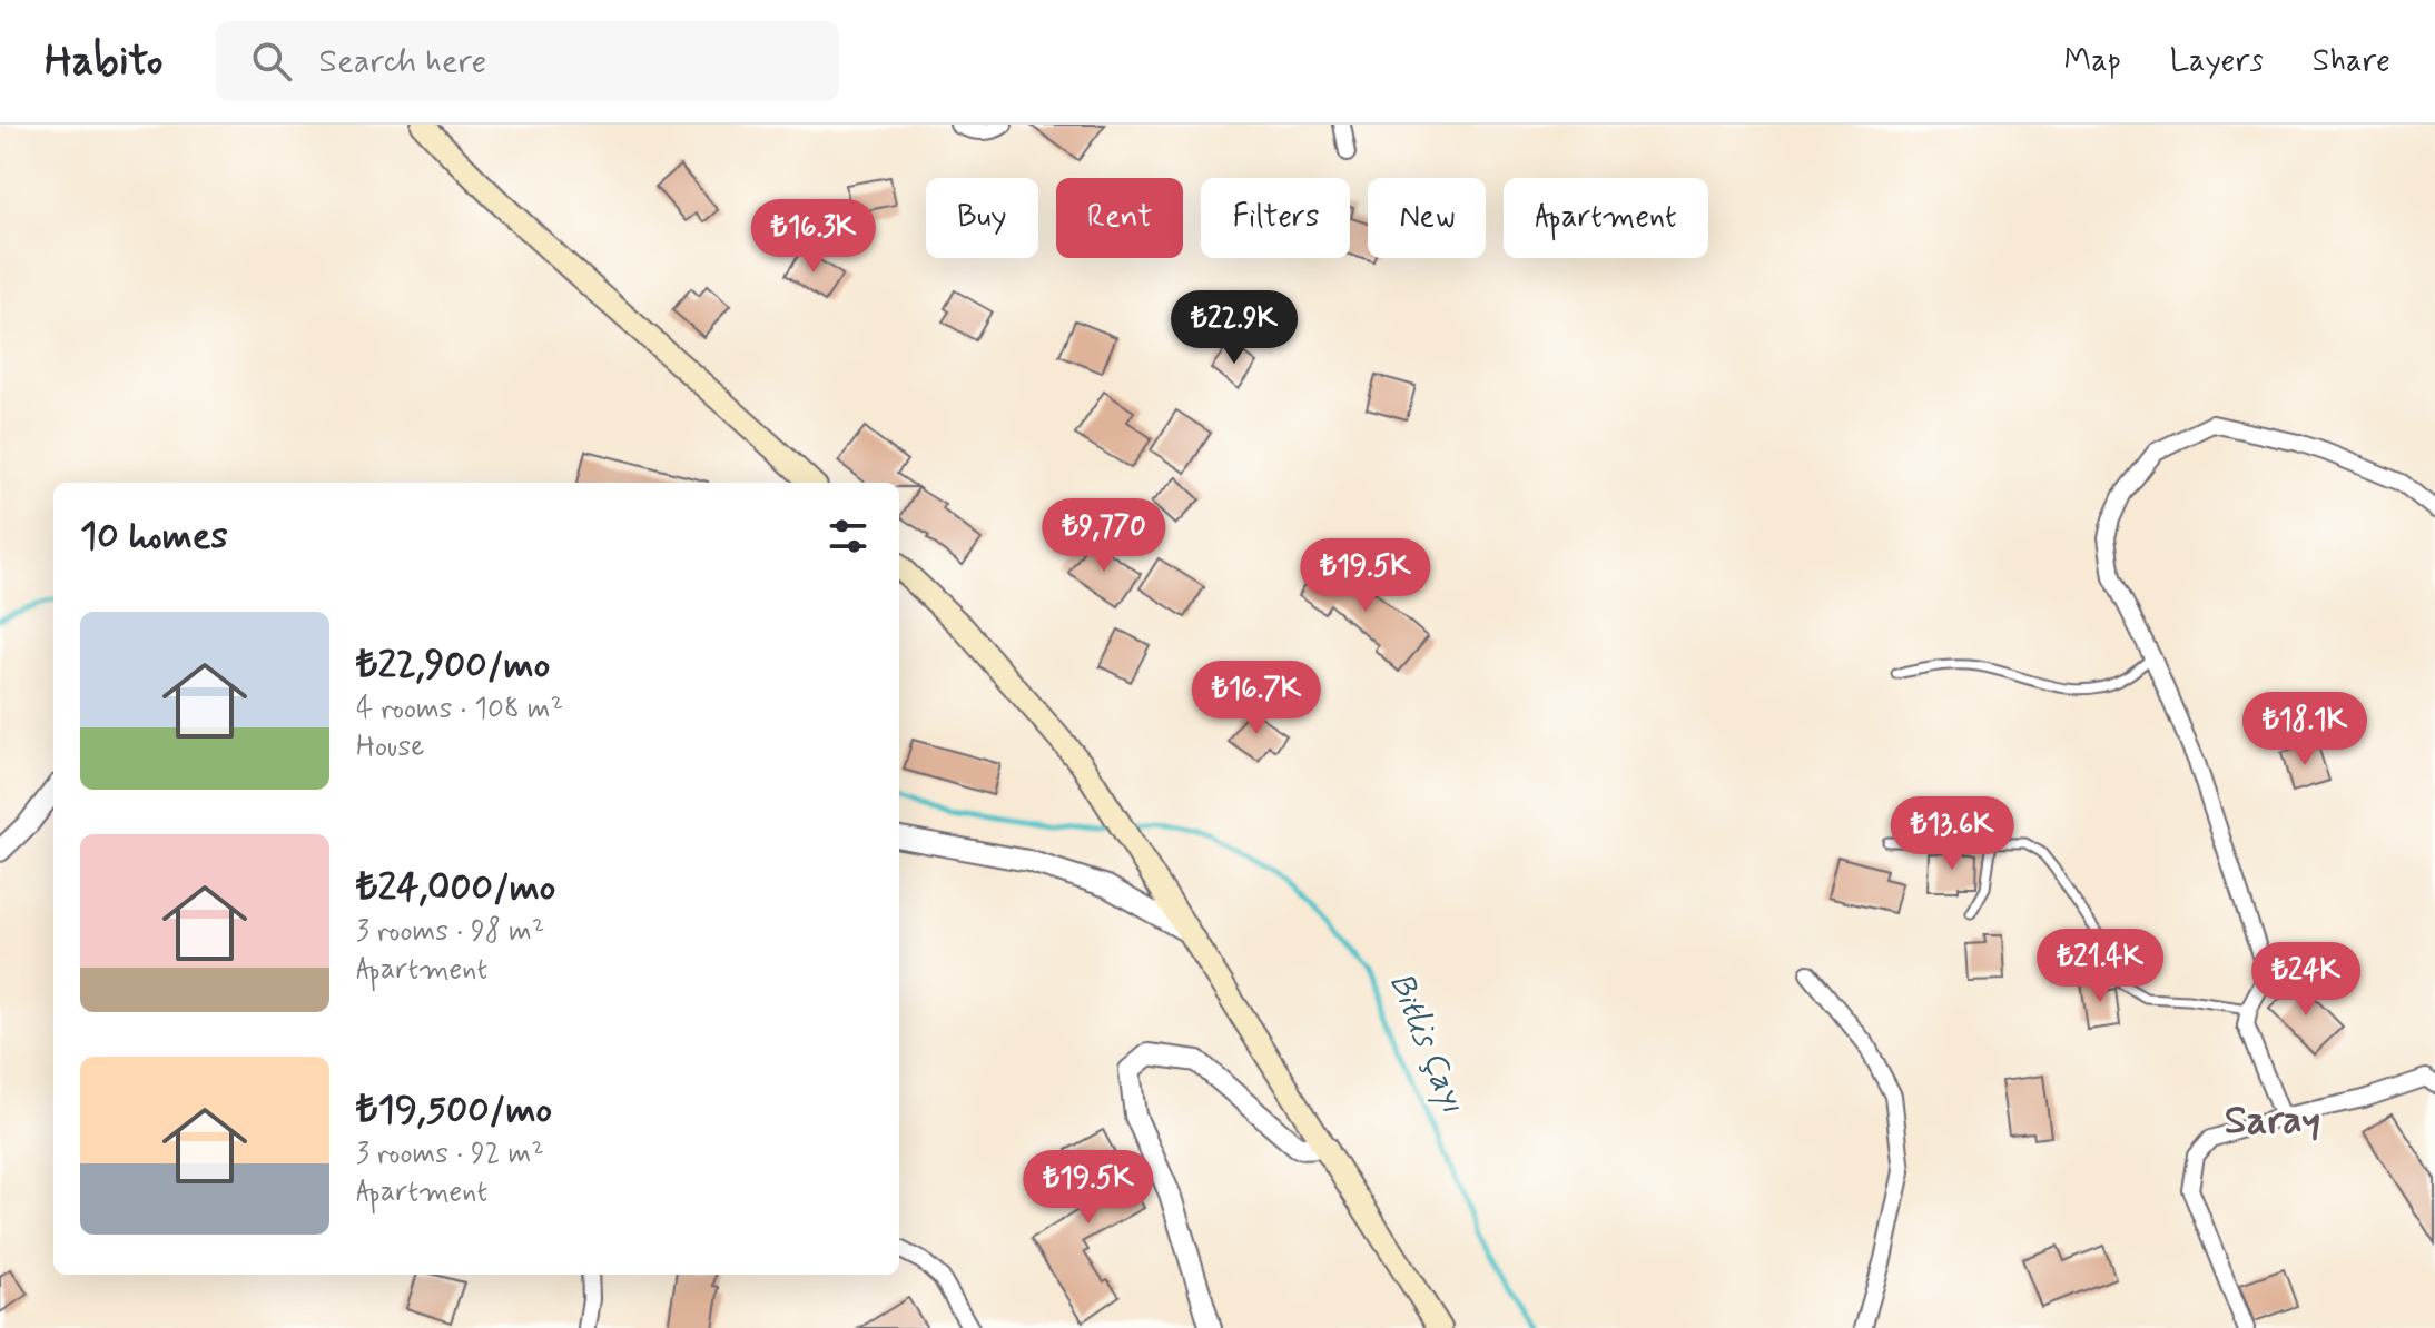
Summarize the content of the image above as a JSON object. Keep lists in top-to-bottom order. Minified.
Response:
{"districts":["Saray"],"water":["Bitlis Çayı"],"page":{"header":"Habito","search":"Search here","nav":["Map","Layers","Share"],"chip":["Buy","Rent","Filters","New","Apartment"],"price":["₺16.3K","₺22.9K","₺9,770","₺19.5K","₺16.7K","₺18.1K","₺13.6K","₺21.4K","₺24K","₺19.5K"],"heading":"10 homes","list":[{"name":"₺22,900/mo","note":"4 rooms · 108 m² · House"},{"name":"₺24,000/mo","note":"3 rooms · 98 m² · Apartment"},{"name":"₺19,500/mo","note":"3 rooms · 92 m² · Apartment"}]}}
